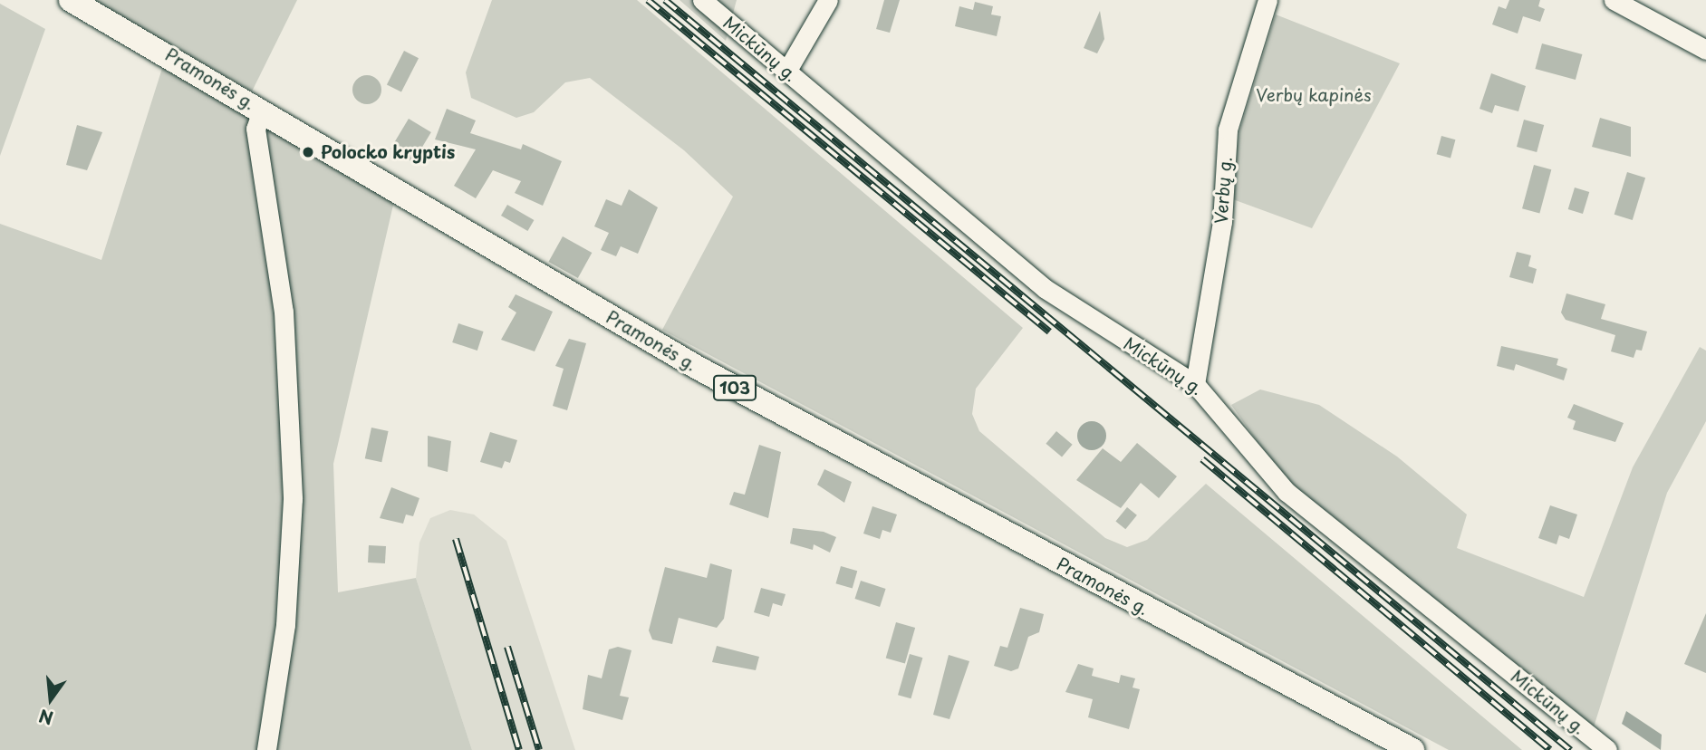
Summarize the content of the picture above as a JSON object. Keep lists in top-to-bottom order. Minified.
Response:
{"streets":{"main road":["Pramonės g.","103"],"street":["Mickūnų g.","Verbų g."]},"crossings":[["Mickūnų g.","Verbų g."]],"parks":["Verbų kapinės"],"places":["Polocko kryptis"],"north":"bottom"}
